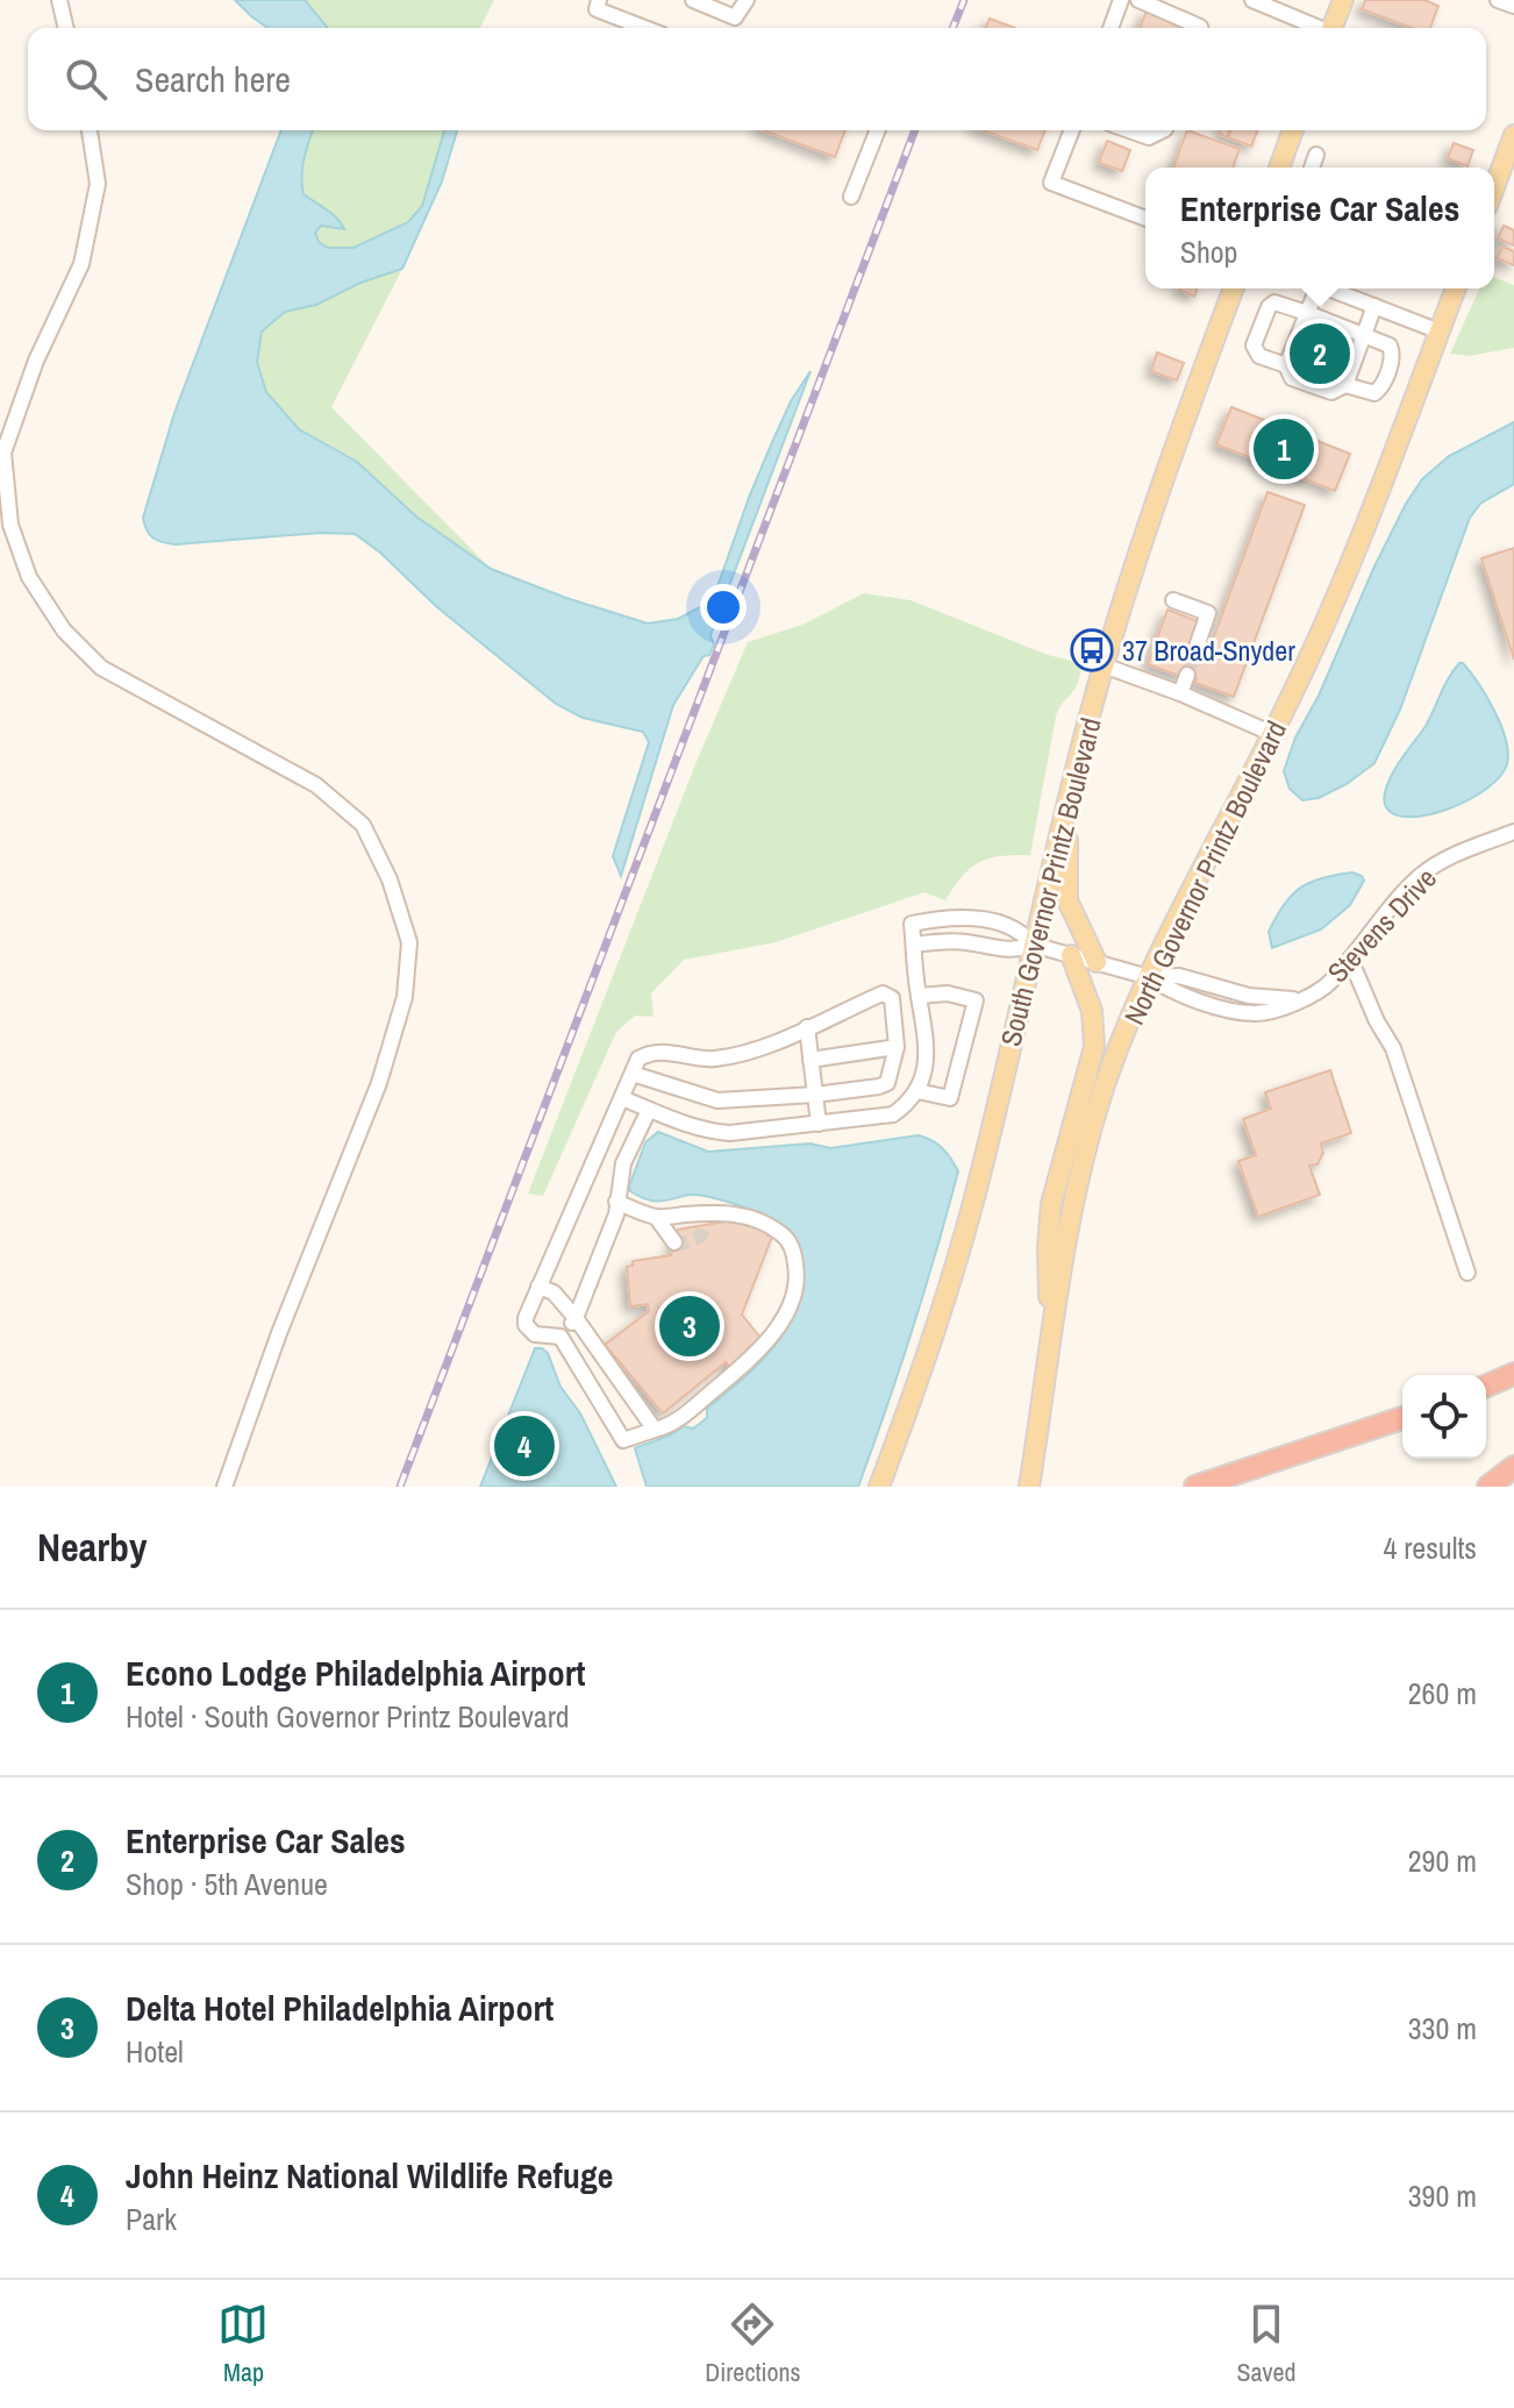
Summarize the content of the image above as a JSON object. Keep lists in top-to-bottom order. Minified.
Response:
{"streets":{"main road":["North Governor Printz Boulevard","South Governor Printz Boulevard"],"street":["Stevens Drive"]},"crossings":[["North Governor Printz Boulevard","Stevens Drive"],["South Governor Printz Boulevard","Stevens Drive"]],"places":{"bus stop":["37 Broad-Snyder"]},"page":{"search":"Search here","popup":["Enterprise Car Sales","Shop"],"pins":["2","1","3","4"],"heading":["Nearby","4 results"],"list":[{"mark":"1","name":"Econo Lodge Philadelphia Airport","note":"Hotel · South Governor Printz Boulevard","value":"260 m"},{"mark":"2","name":"Enterprise Car Sales","note":"Shop · 5th Avenue","value":"290 m"},{"mark":"3","name":"Delta Hotel Philadelphia Airport","note":"Hotel","value":"330 m"},{"mark":"4","name":"John Heinz National Wildlife Refuge","note":"Park","value":"390 m"}],"nav":["Map","Directions","Saved"]}}
